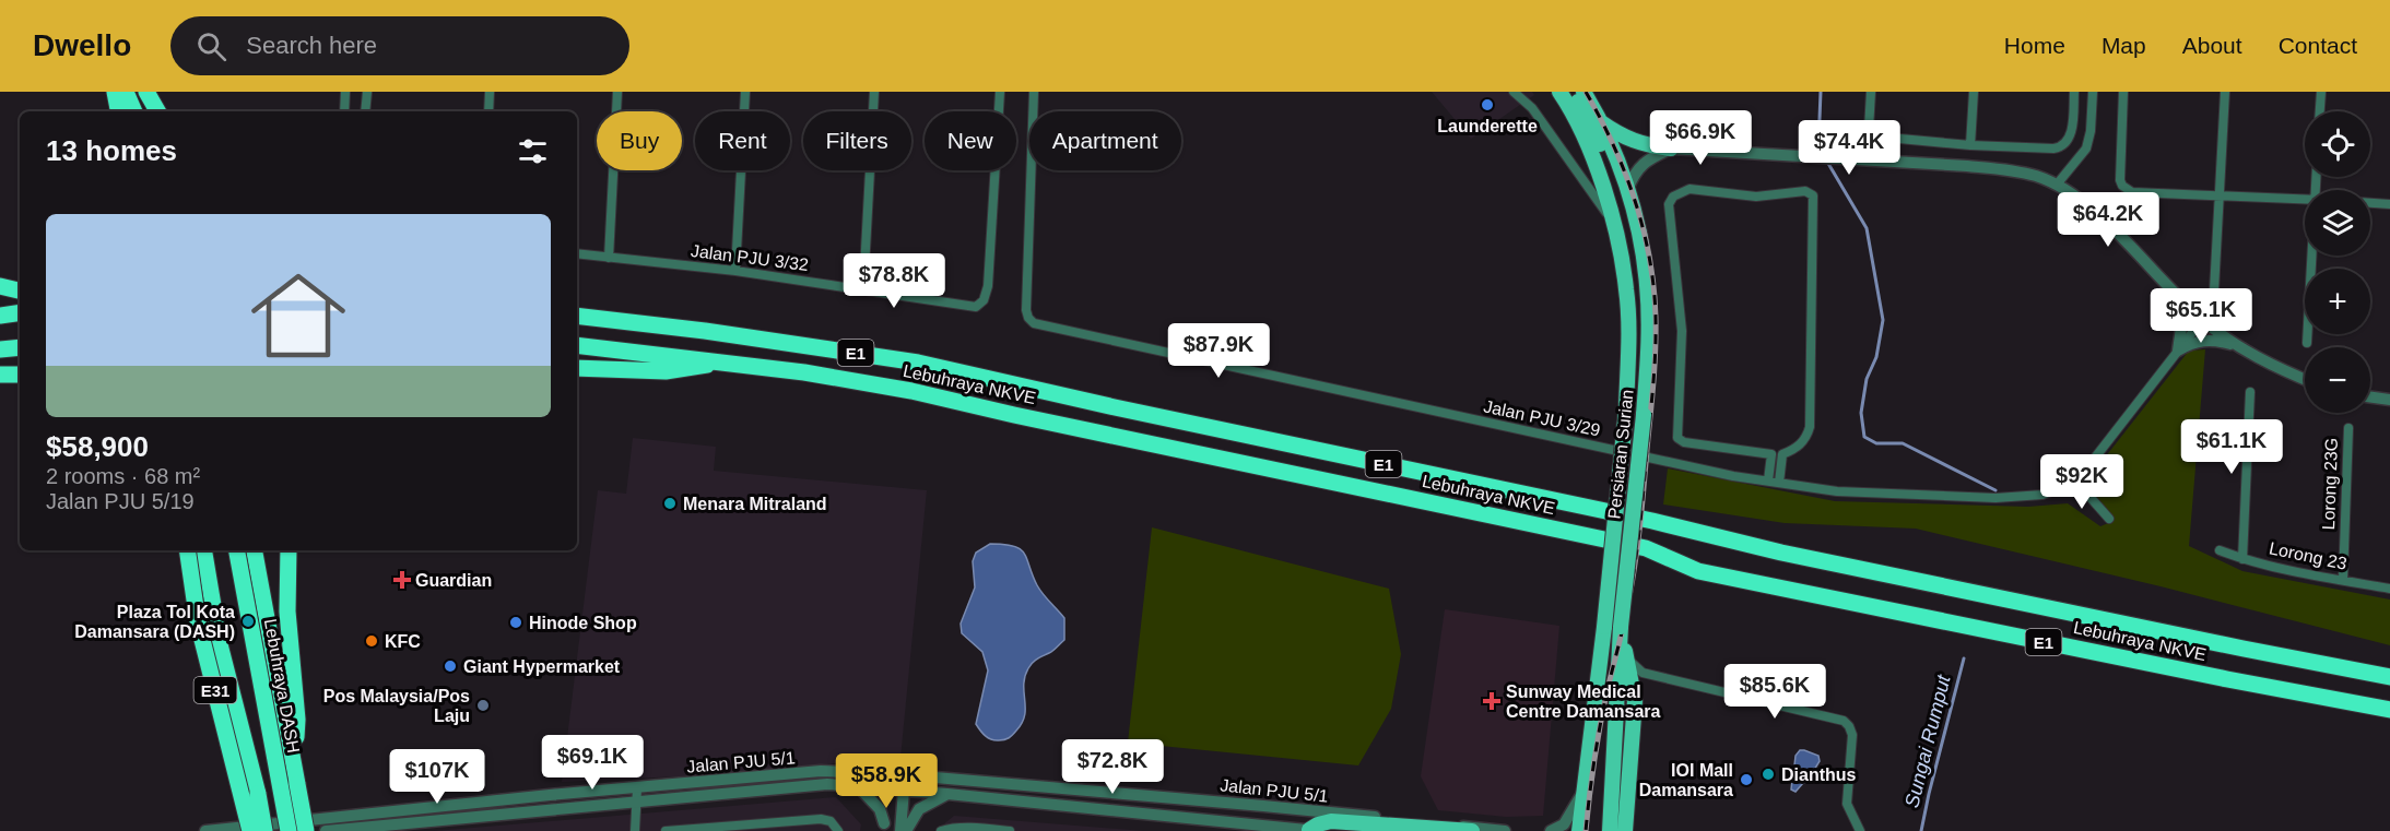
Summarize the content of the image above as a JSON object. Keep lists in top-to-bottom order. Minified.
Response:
{"streets":{"highway":["E1","Lebuhraya NKVE","Lebuhraya DASH","E31"],"main road":["Persiaran Surian"],"street":["Jalan PJU 3/32","Jalan PJU 3/29","Lorong 23G","Lorong 23","Jalan PJU 5/1"]},"crossings":[["Lorong 23G","Lorong 23"],["Lebuhraya DASH","Jalan PJU 5/1"]],"water":["Sungai Rumput"],"places":{"other":["Launderette","Menara Mitraland","Plaza Tol Kota Damansara (DASH)","Hinode Shop","KFC","Giant Hypermarket","Pos Malaysia/Pos Laju","Dianthus","IOI Mall Damansara"],"health":["Guardian","Sunway Medical Centre Damansara"]},"page":{"header":"Dwello","search":"Search here","nav":["Home","Map","About","Contact"],"price":["$66.9K","$74.4K","$64.2K","$78.8K","$65.1K","$87.9K","$61.1K","$92K","$85.6K","$69.1K","$72.8K","$107K","$58.9K"],"map_buttons":["+","−"],"chip":["Buy","Rent","Filters","New","Apartment"],"heading":"13 homes","list":[{"name":"$58,900","note":"2 rooms · 68 m² · Jalan PJU 5/19"}]}}
